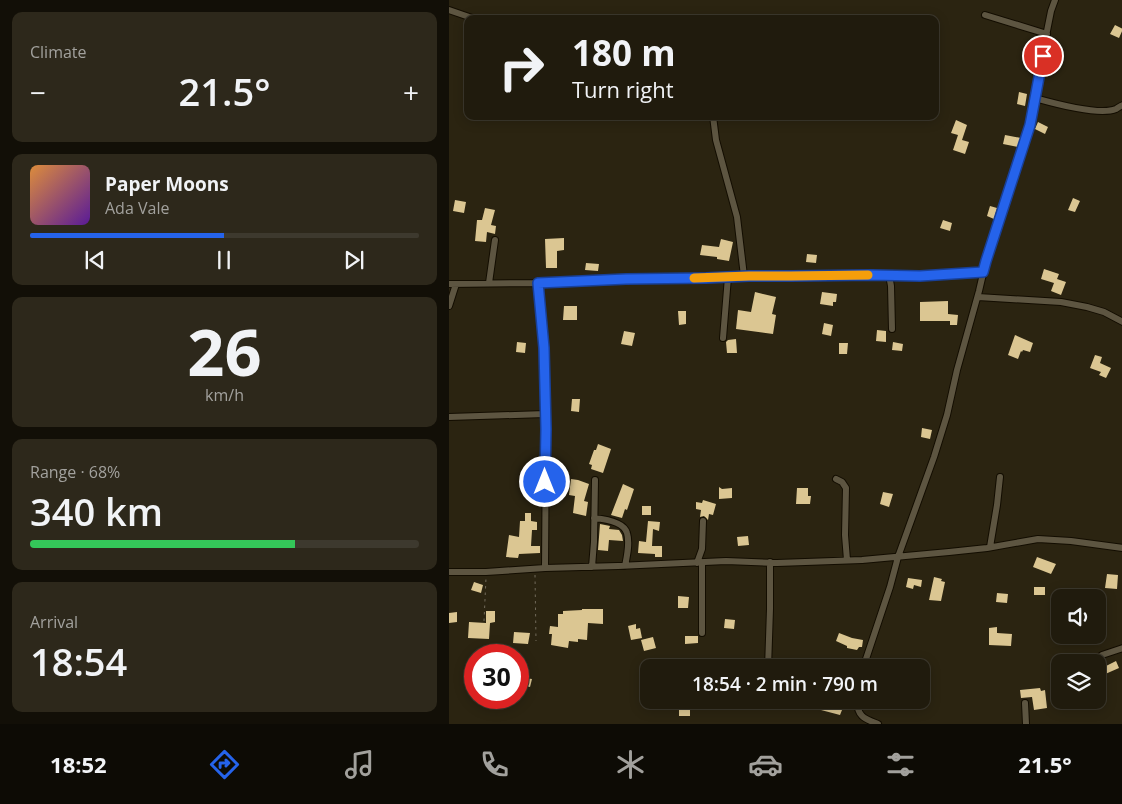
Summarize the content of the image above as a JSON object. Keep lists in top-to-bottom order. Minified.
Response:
{"page":{"tile":["Climate",["26","km/h"],["Range · 68%","340 km"],["Arrival","18:54"]],"turn":["180 m","Turn right"],"heat":["−","21.5°","+"],"song":["Paper Moons","Ada Vale"],"limit":"30","trip":"18:54 · 2 min · 790 m","tabs":["18:52","21.5°"]}}
